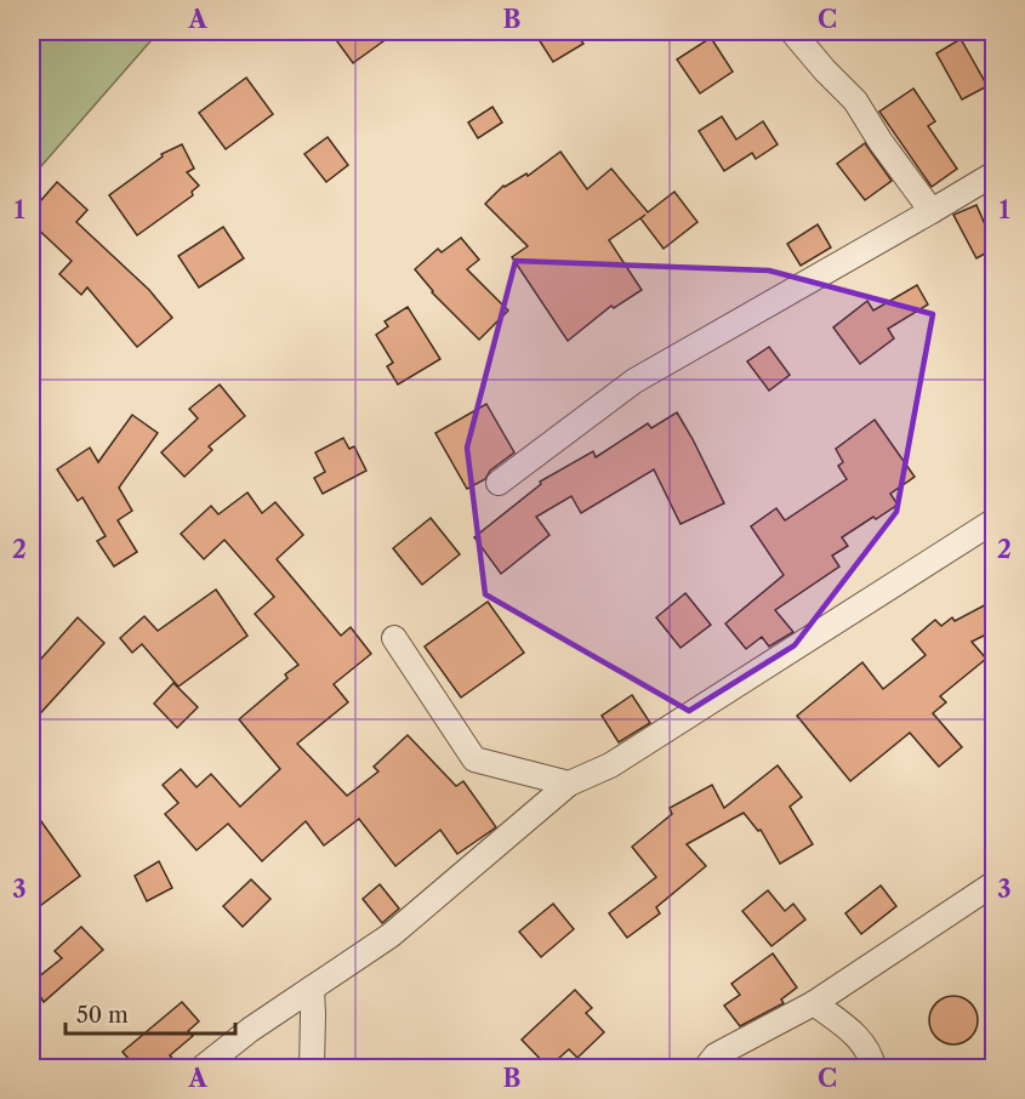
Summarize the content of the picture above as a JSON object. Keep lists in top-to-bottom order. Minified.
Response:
{"scale_bar":"50 m","grid":{"columns":["A","B","C"],"rows":["1","2","3"]}}
